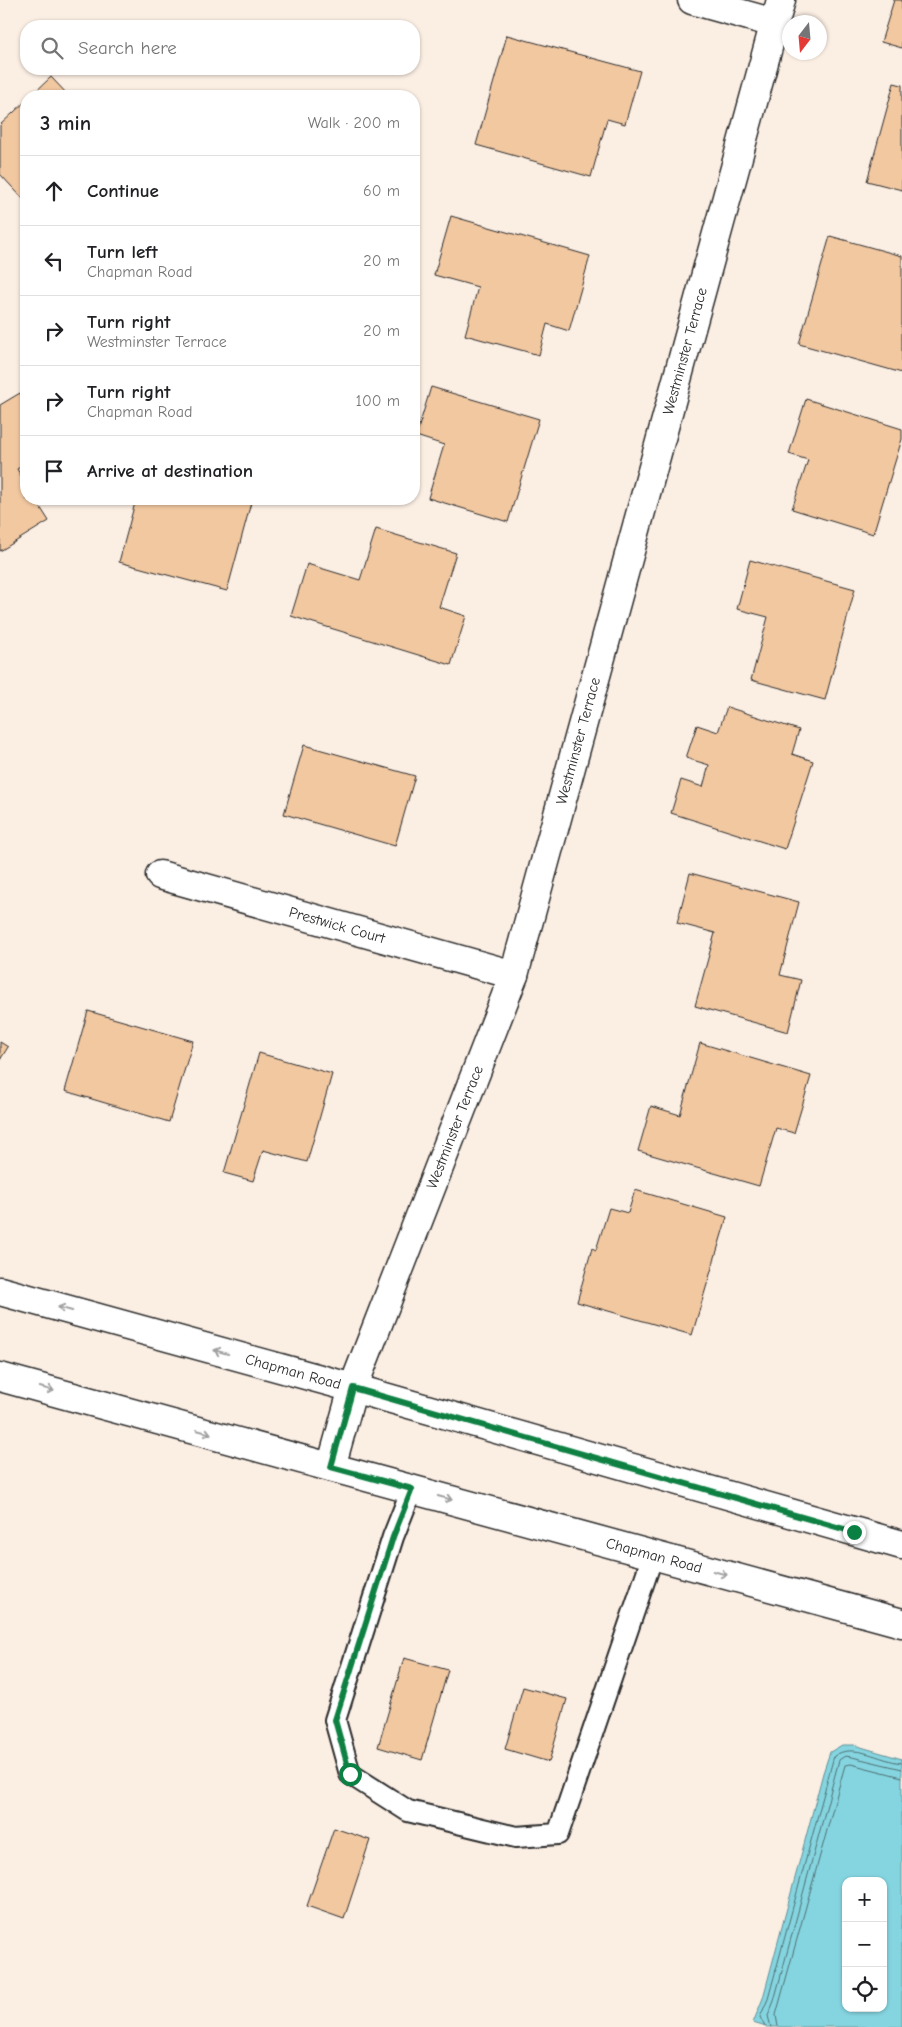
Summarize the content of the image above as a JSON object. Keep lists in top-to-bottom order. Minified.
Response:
{"streets":{"street":["Westminster Terrace","Prestwick Court","Chapman Road"]},"crossings":[["Westminster Terrace","Prestwick Court"],["Westminster Terrace","Chapman Road"]],"north":"bottom","page":{"search":"Search here","heading":["3 min","Walk · 200 m"],"list":[["Continue","60 m"],["Turn left","Chapman Road","20 m"],["Turn right","Westminster Terrace","20 m"],["Turn right","Chapman Road","100 m"],"Arrive at destination"],"map_buttons":["+","−"]}}
